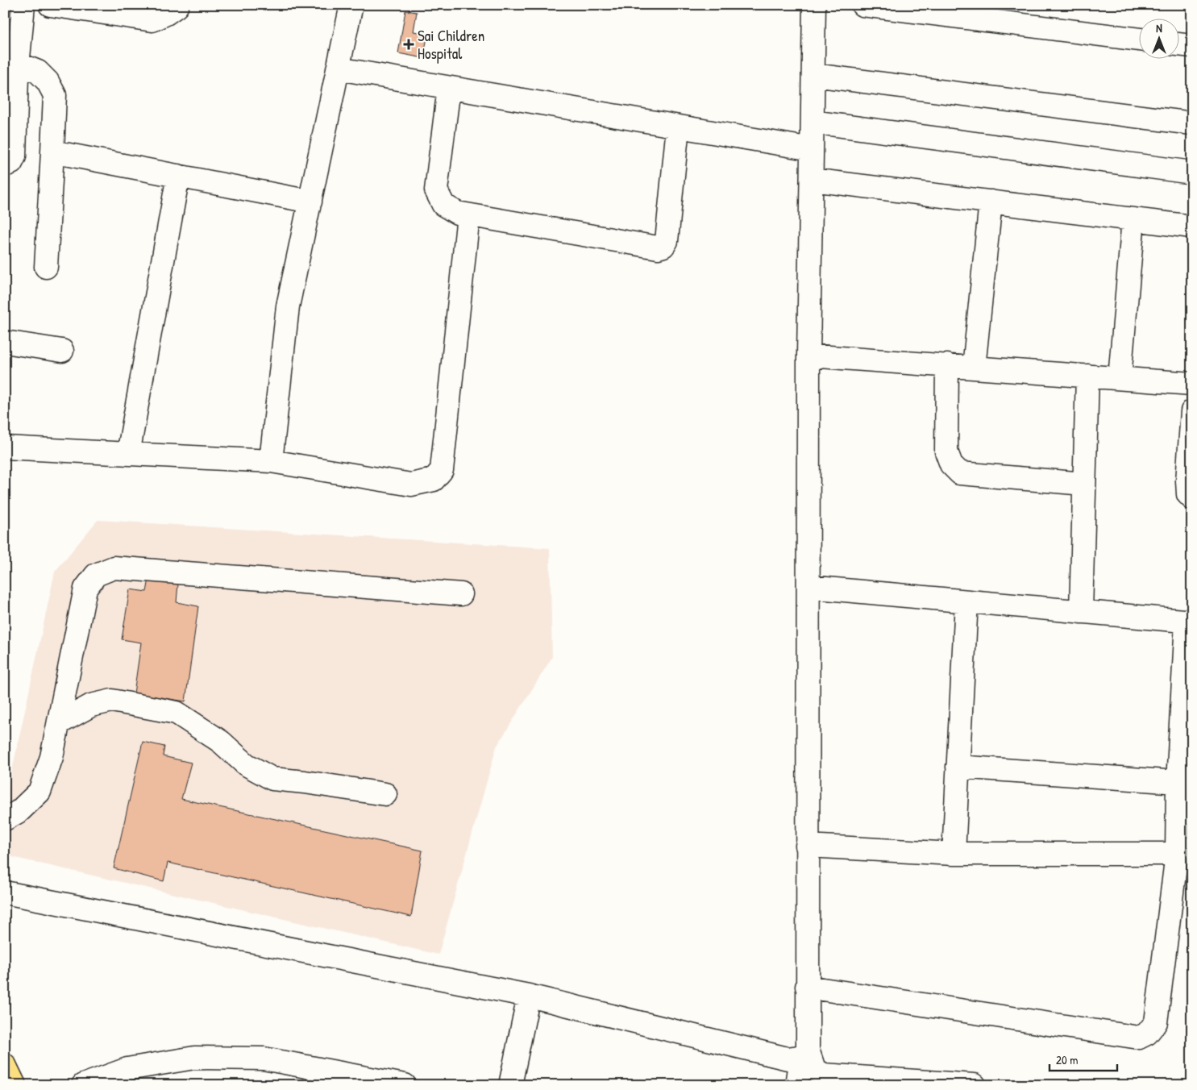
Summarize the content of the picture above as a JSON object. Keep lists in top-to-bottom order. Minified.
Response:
{"places":{"health":["Sai Children Hospital"]},"scale_bar":"20 m","north":"top"}
